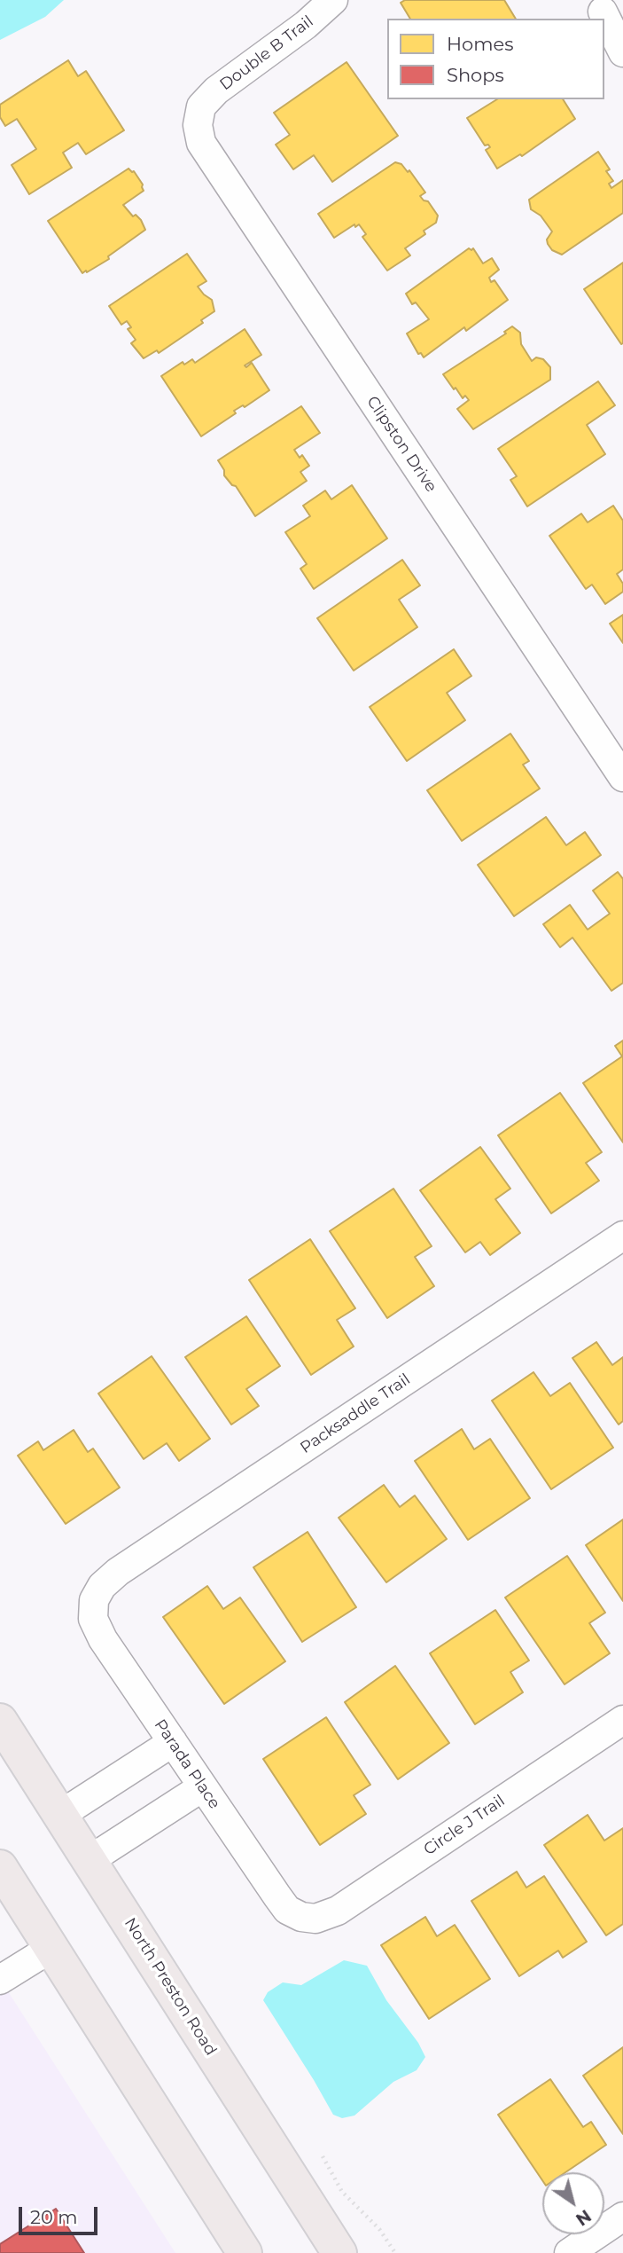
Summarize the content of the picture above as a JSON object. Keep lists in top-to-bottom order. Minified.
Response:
{"streets":{"main road":["North Preston Road"],"street":["Double B Trail","Clipston Drive","Packsaddle Trail","Parada Place","Circle J Trail"]},"crossings":[["Double B Trail","Clipston Drive"],["Packsaddle Trail","Parada Place"],["Parada Place","Circle J Trail"]],"legend":["Homes","Shops"],"scale_bar":"20 m","north":"bottom right"}
